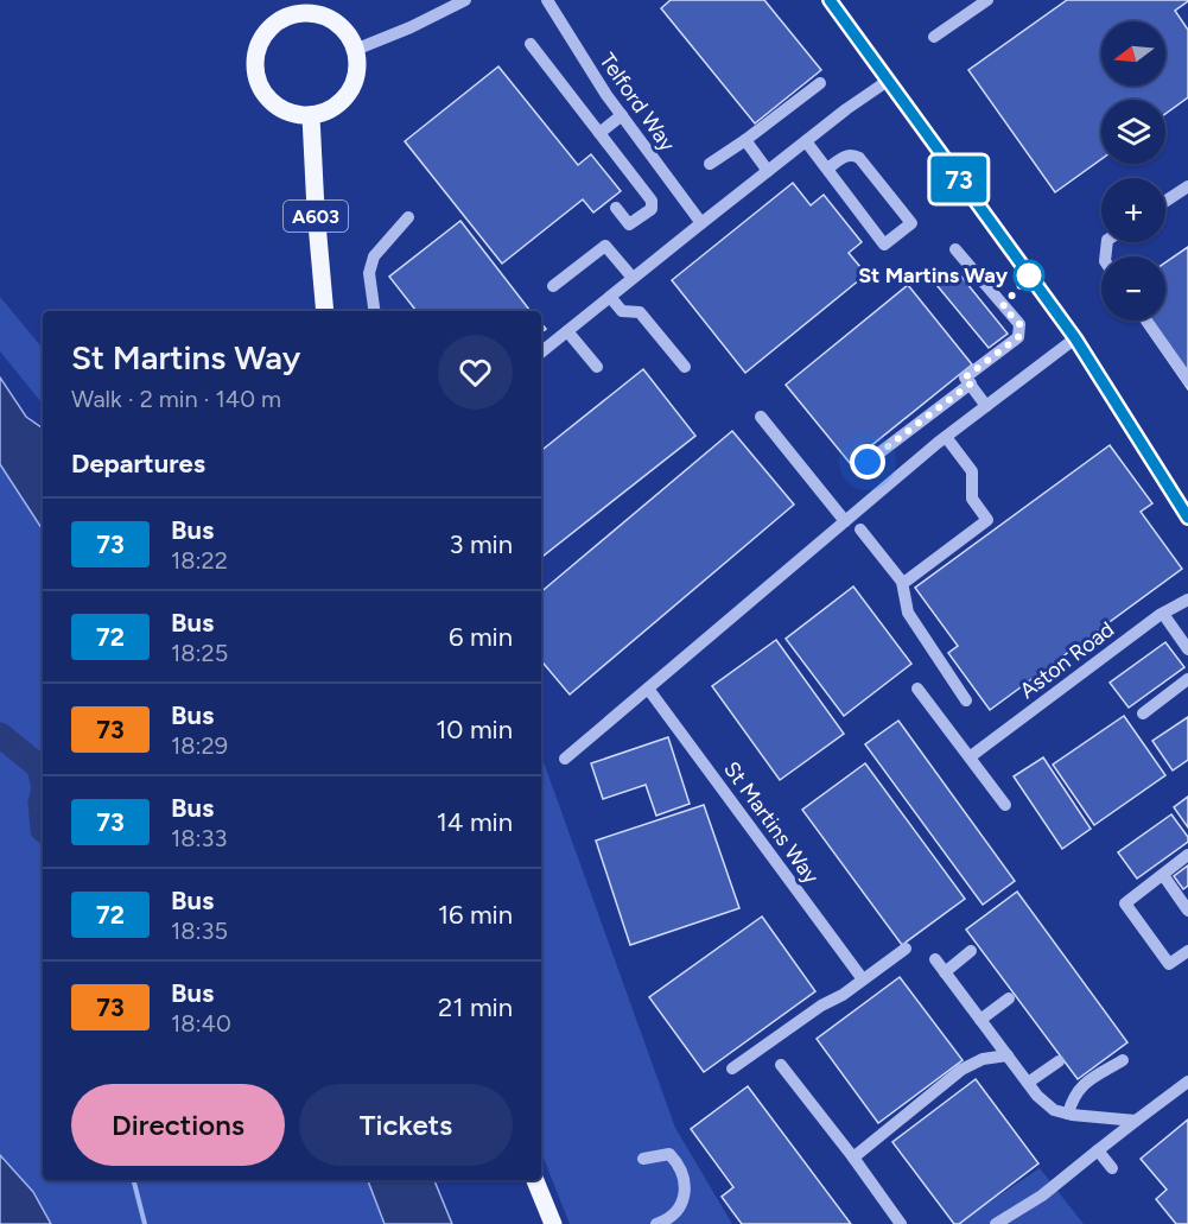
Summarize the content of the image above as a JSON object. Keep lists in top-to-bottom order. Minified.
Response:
{"streets":{"main road":["A603"],"street":["Telford Way","Aston Road","St Martins Way"]},"places":["St Martins Way"],"lines":["bus line 73"],"north":"left","page":{"on_map":"73","map_buttons":["+","−"],"heading":[["St Martins Way","Walk · 2 min · 140 m"],"Departures"],"list":[{"mark":"73","name":"Bus","note":"18:22","value":"3 min"},{"mark":"72","name":"Bus","note":"18:25","value":"6 min"},{"mark":"73","name":"Bus","note":"18:29","value":"10 min"},{"mark":"73","name":"Bus","note":"18:33","value":"14 min"},{"mark":"72","name":"Bus","note":"18:35","value":"16 min"},{"mark":"73","name":"Bus","note":"18:40","value":"21 min"}],"buttons":["Directions","Tickets"]}}
